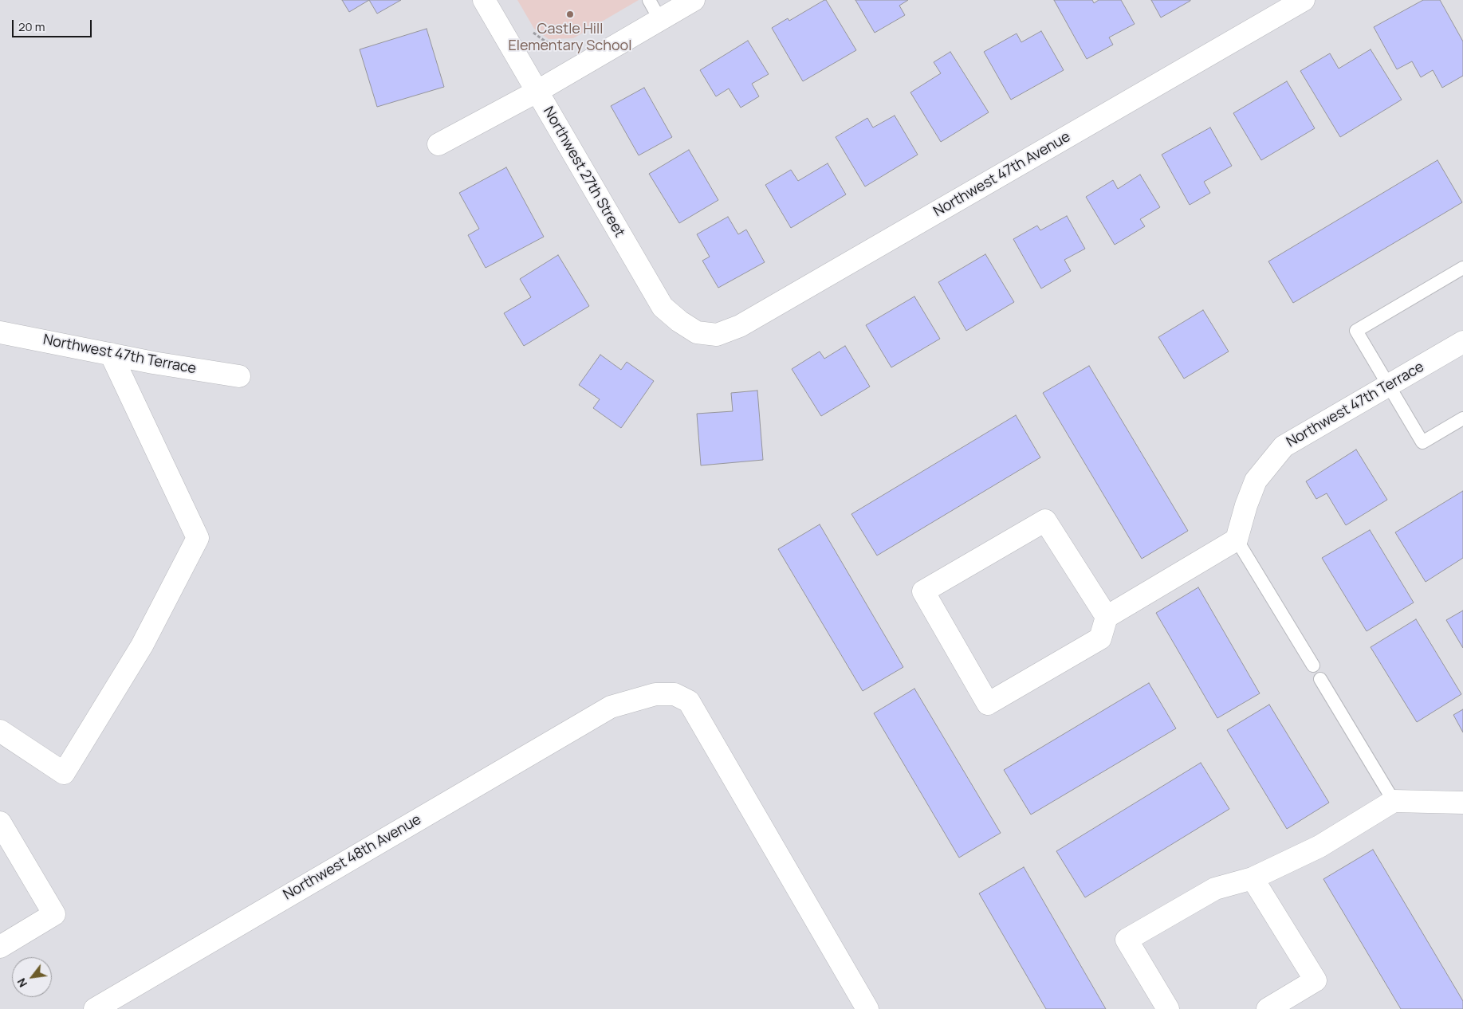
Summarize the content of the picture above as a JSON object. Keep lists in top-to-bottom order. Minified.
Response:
{"streets":{"street":["Northwest 27th Street","Northwest 47th Avenue","Northwest 47th Terrace","Northwest 48th Avenue"]},"crossings":[["Northwest 27th Street","Northwest 47th Avenue"]],"places":["Castle Hill Elementary School"],"scale_bar":"20 m","north":"bottom left"}
